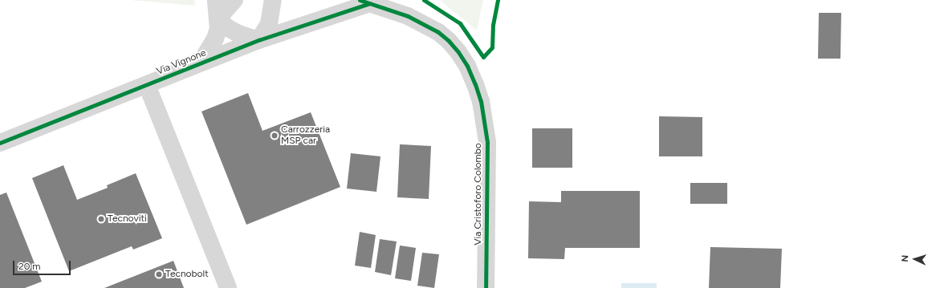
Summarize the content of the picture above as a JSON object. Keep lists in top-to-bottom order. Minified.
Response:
{"streets":{"street":["Via Vignone","Via Cristoforo Colombo"]},"crossings":[["Via Vignone","Via Cristoforo Colombo"]],"places":["Carrozzeria MSP car","Tecnoviti","Tecnobolt"],"scale_bar":"20 m","north":"left"}
